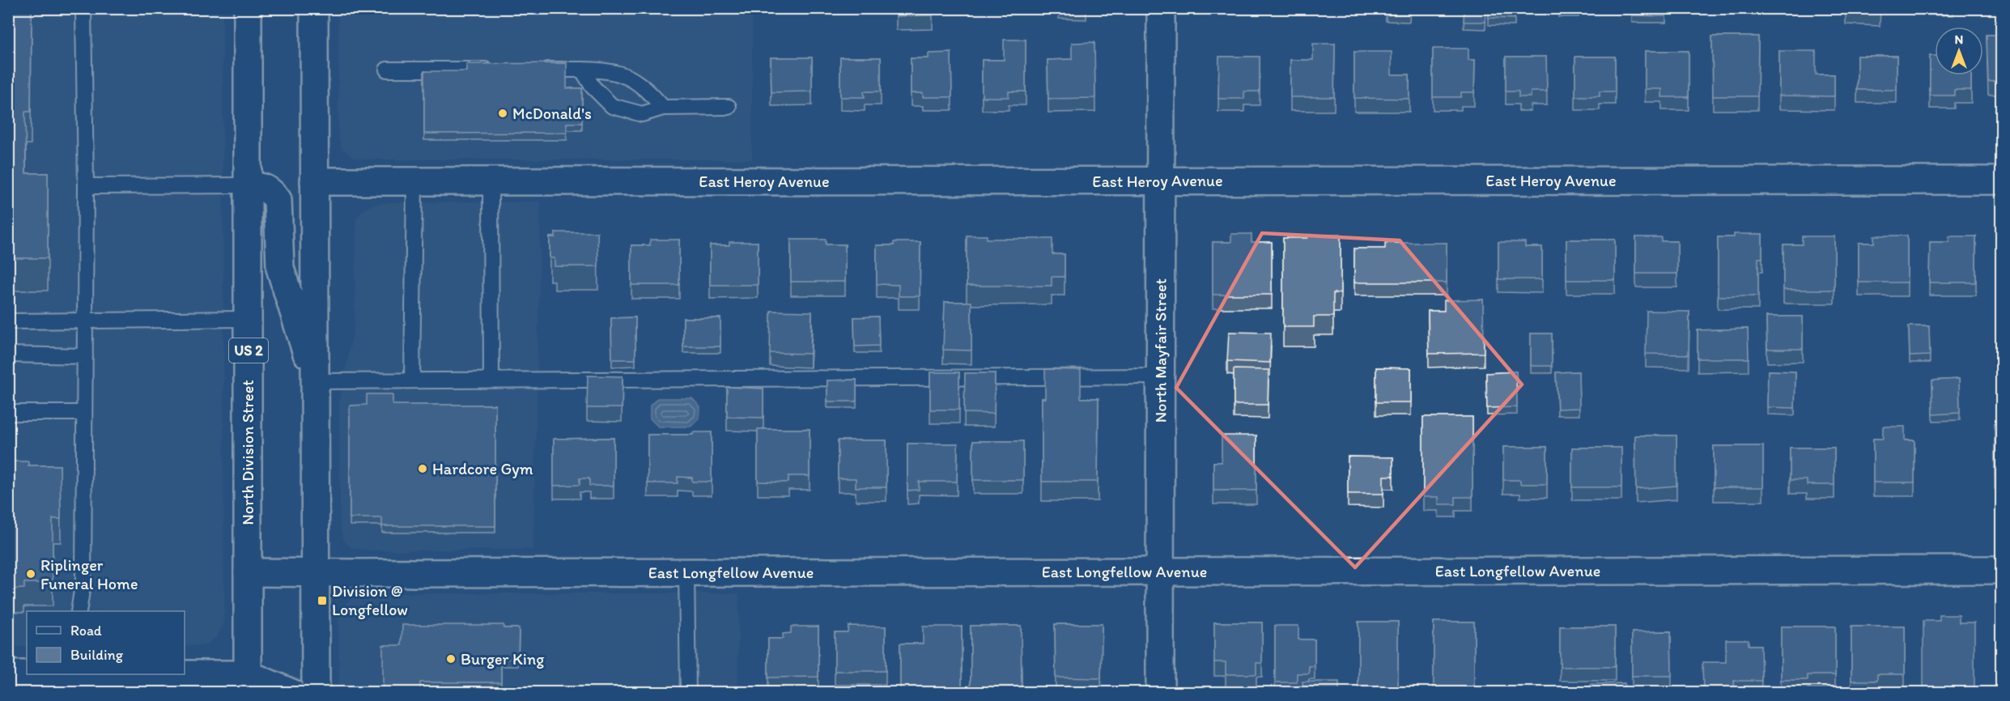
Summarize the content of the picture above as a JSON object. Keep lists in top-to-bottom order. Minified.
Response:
{"streets":{"street":["East Heroy Avenue","US 2","North Mayfair Street","North Division Street","East Longfellow Avenue"]},"crossings":[["East Heroy Avenue","North Mayfair Street"],["North Mayfair Street","East Longfellow Avenue"],["North Division Street","East Longfellow Avenue"]],"places":{"other":["McDonald's","Hardcore Gym","Riplinger Funeral Home","Burger King"],"transit":["Division @ Longfellow"]},"legend":["Road","Building"],"north":"top"}
